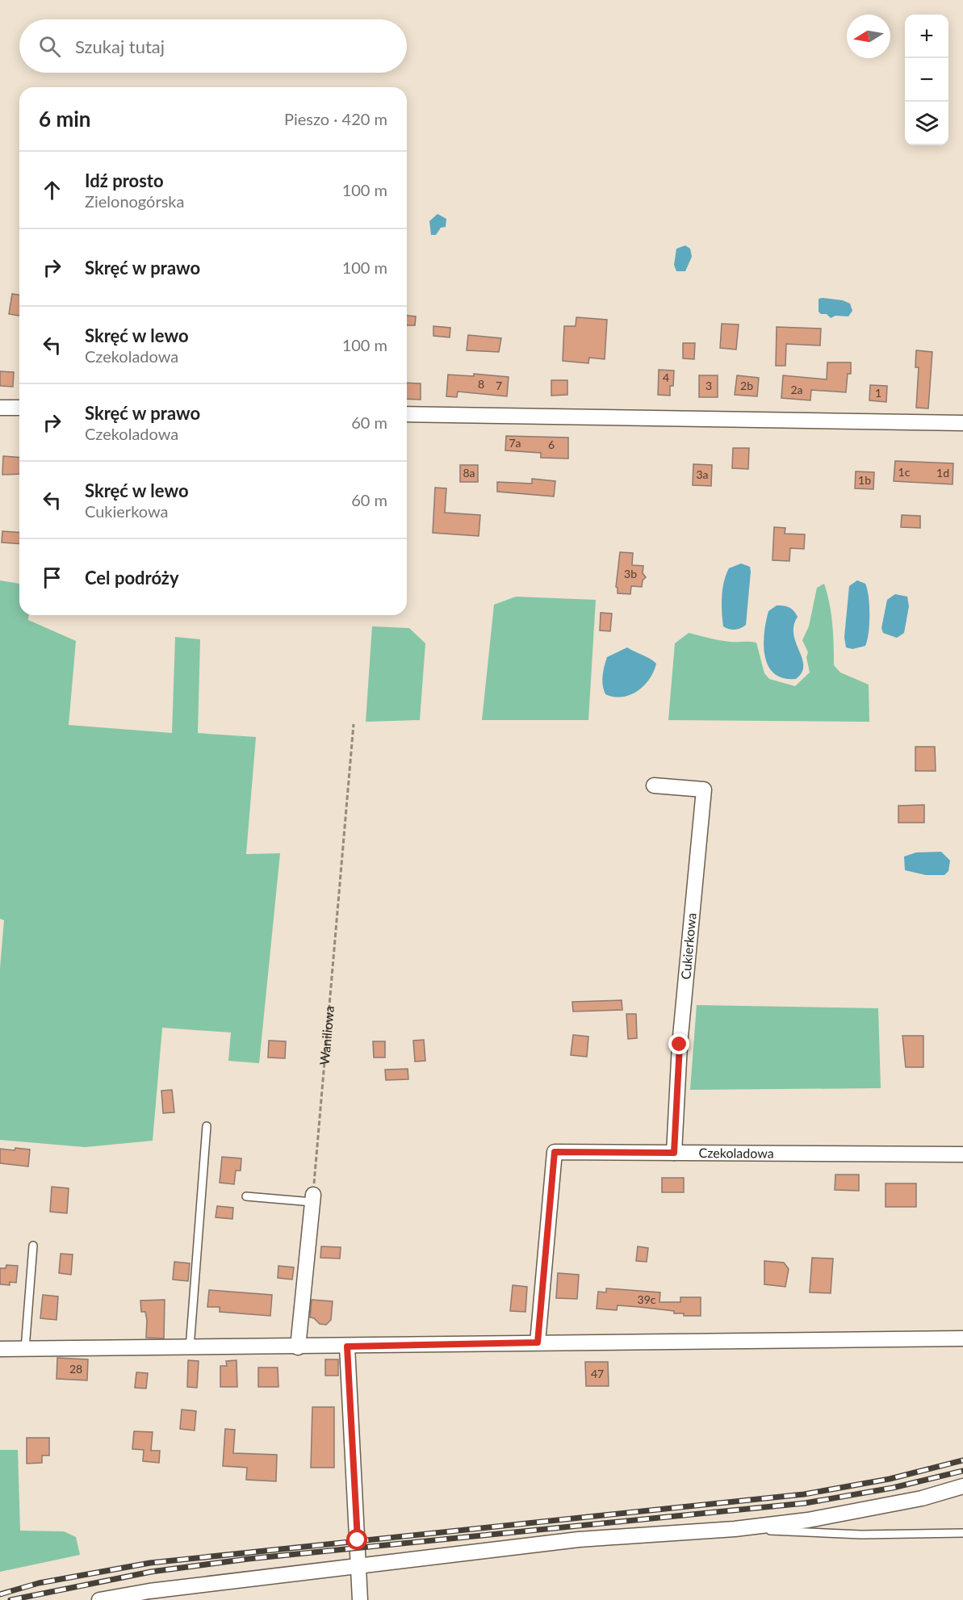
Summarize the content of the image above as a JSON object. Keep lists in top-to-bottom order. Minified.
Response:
{"streets":{"street":["Cukierkowa","Czekoladowa"],"path":["Waniliowa"]},"crossings":[["Cukierkowa","Czekoladowa"]],"house_numbers":["4","8","7","3","2b","2a","1","7a","6","1c","8a","1d","3a","1b","3b","39c","28","47"],"north":"left","page":{"map_buttons":["+","−"],"search":"Szukaj tutaj","heading":["6 min","Pieszo · 420 m"],"list":[["Idź prosto","Zielonogórska","100 m"],["Skręć w prawo","100 m"],["Skręć w lewo","Czekoladowa","100 m"],["Skręć w prawo","Czekoladowa","60 m"],["Skręć w lewo","Cukierkowa","60 m"],"Cel podróży"]}}
